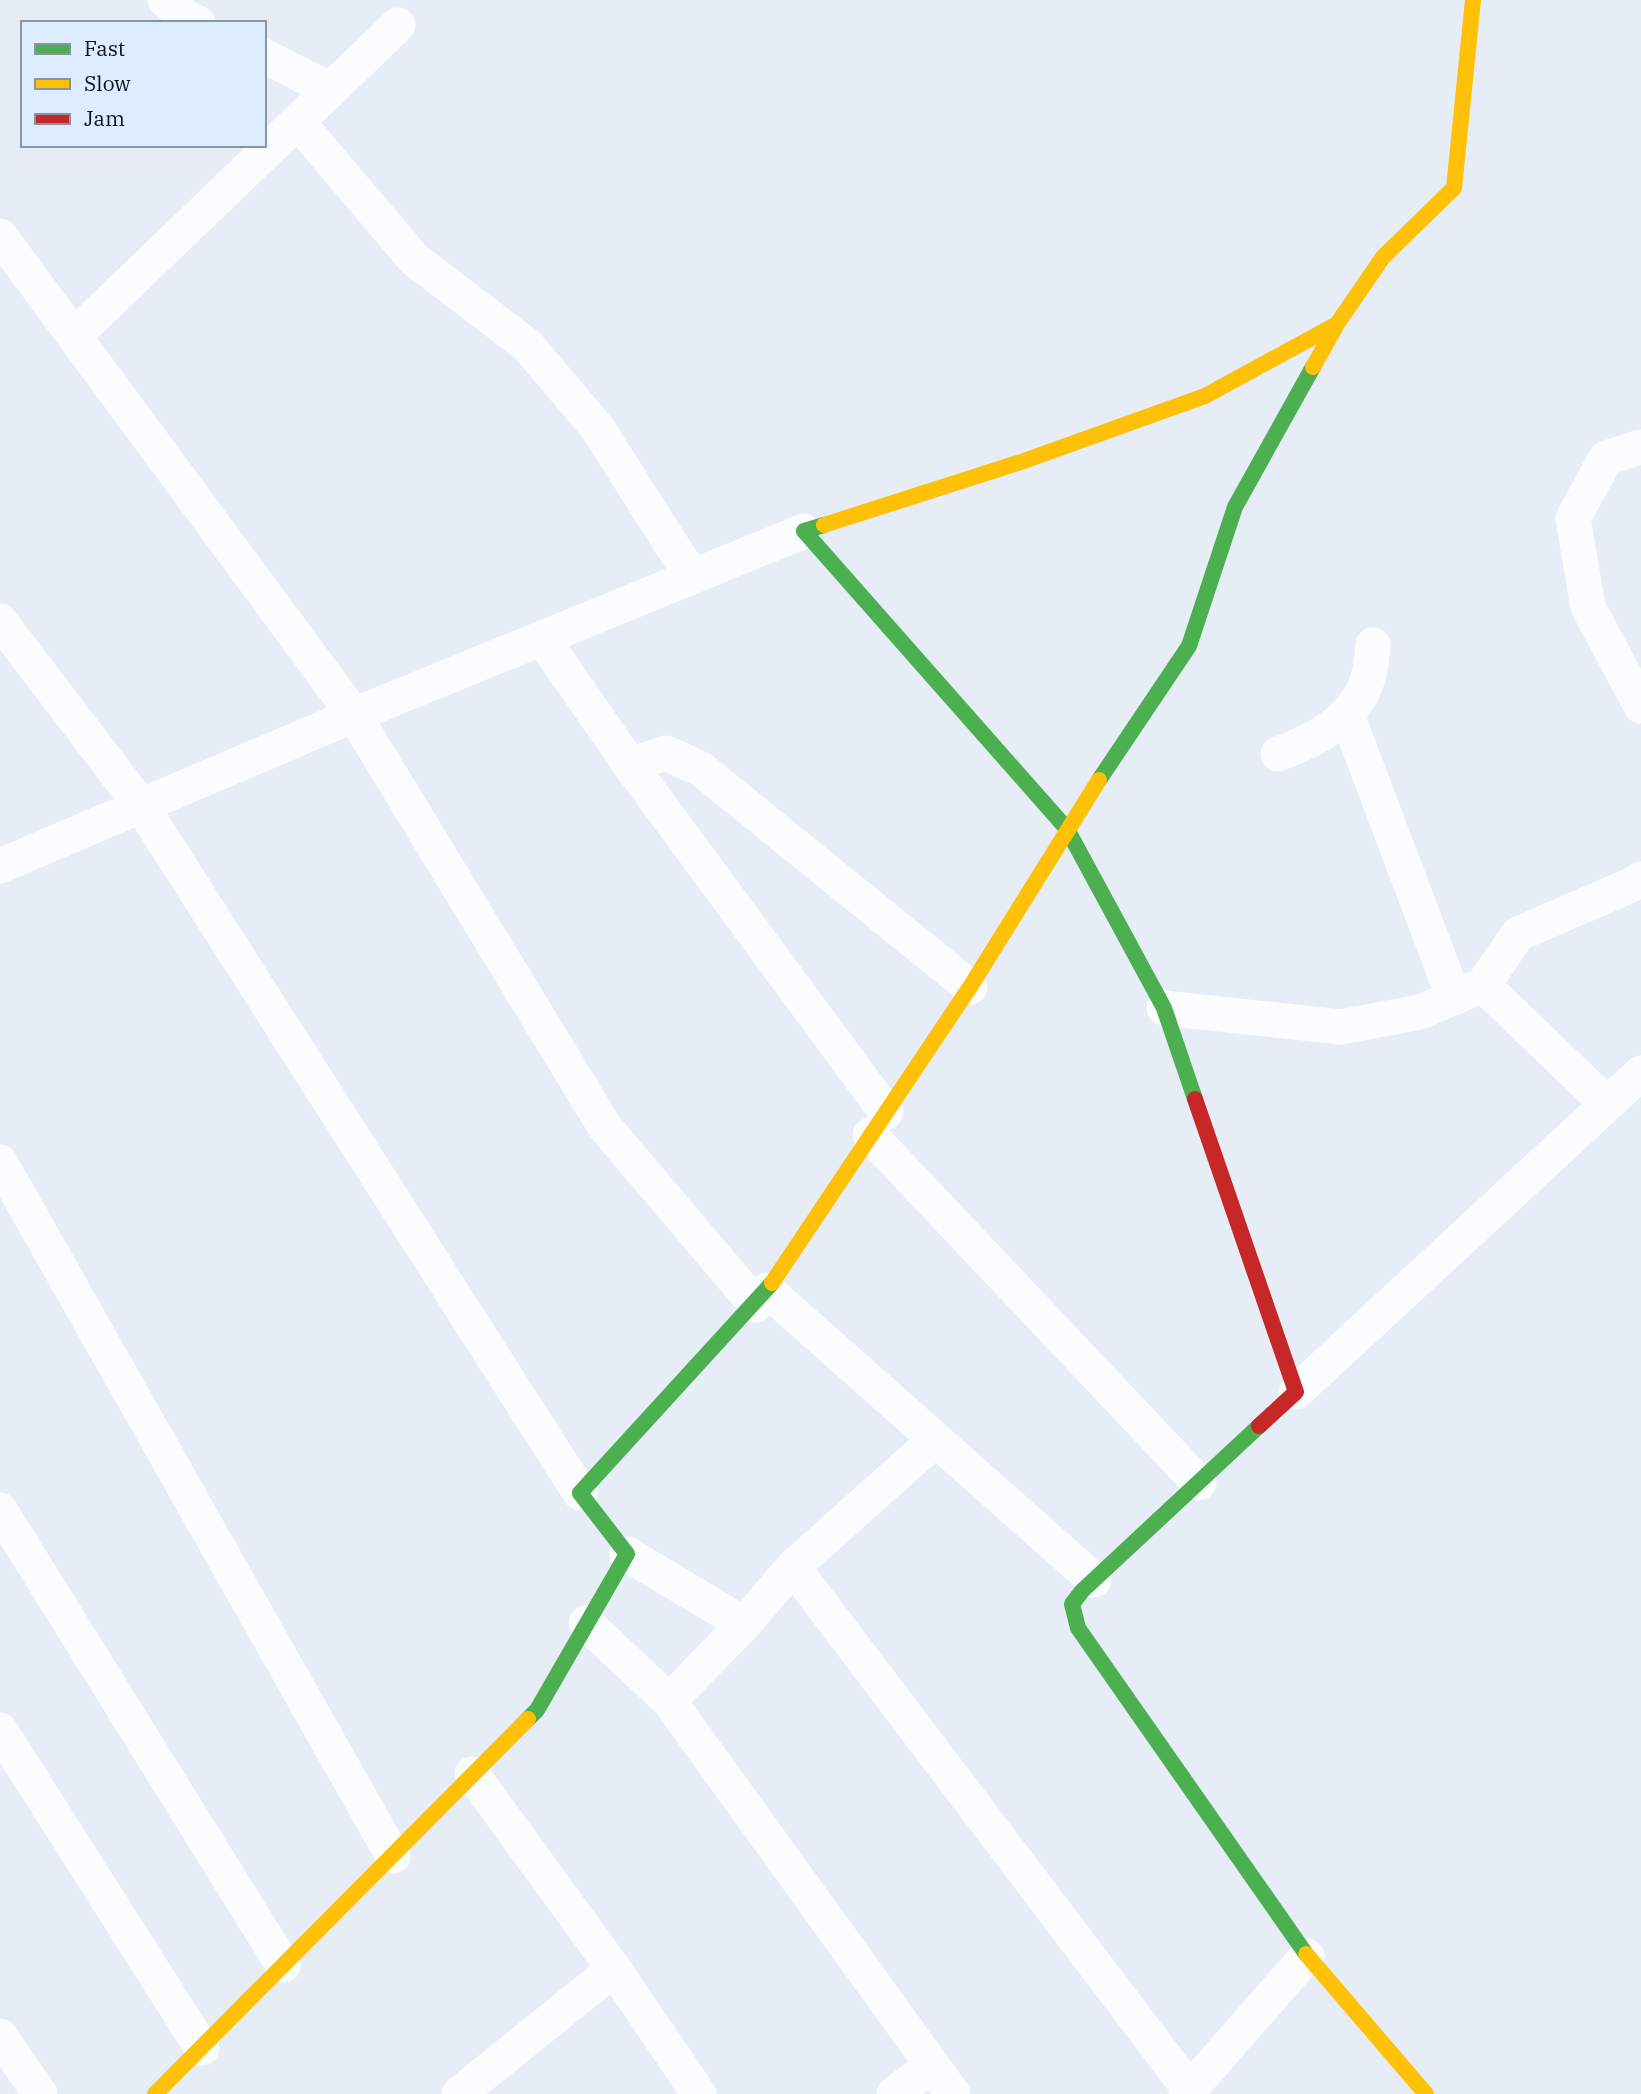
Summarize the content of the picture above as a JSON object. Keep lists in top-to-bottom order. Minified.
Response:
{"legend":["Fast","Slow","Jam"]}
